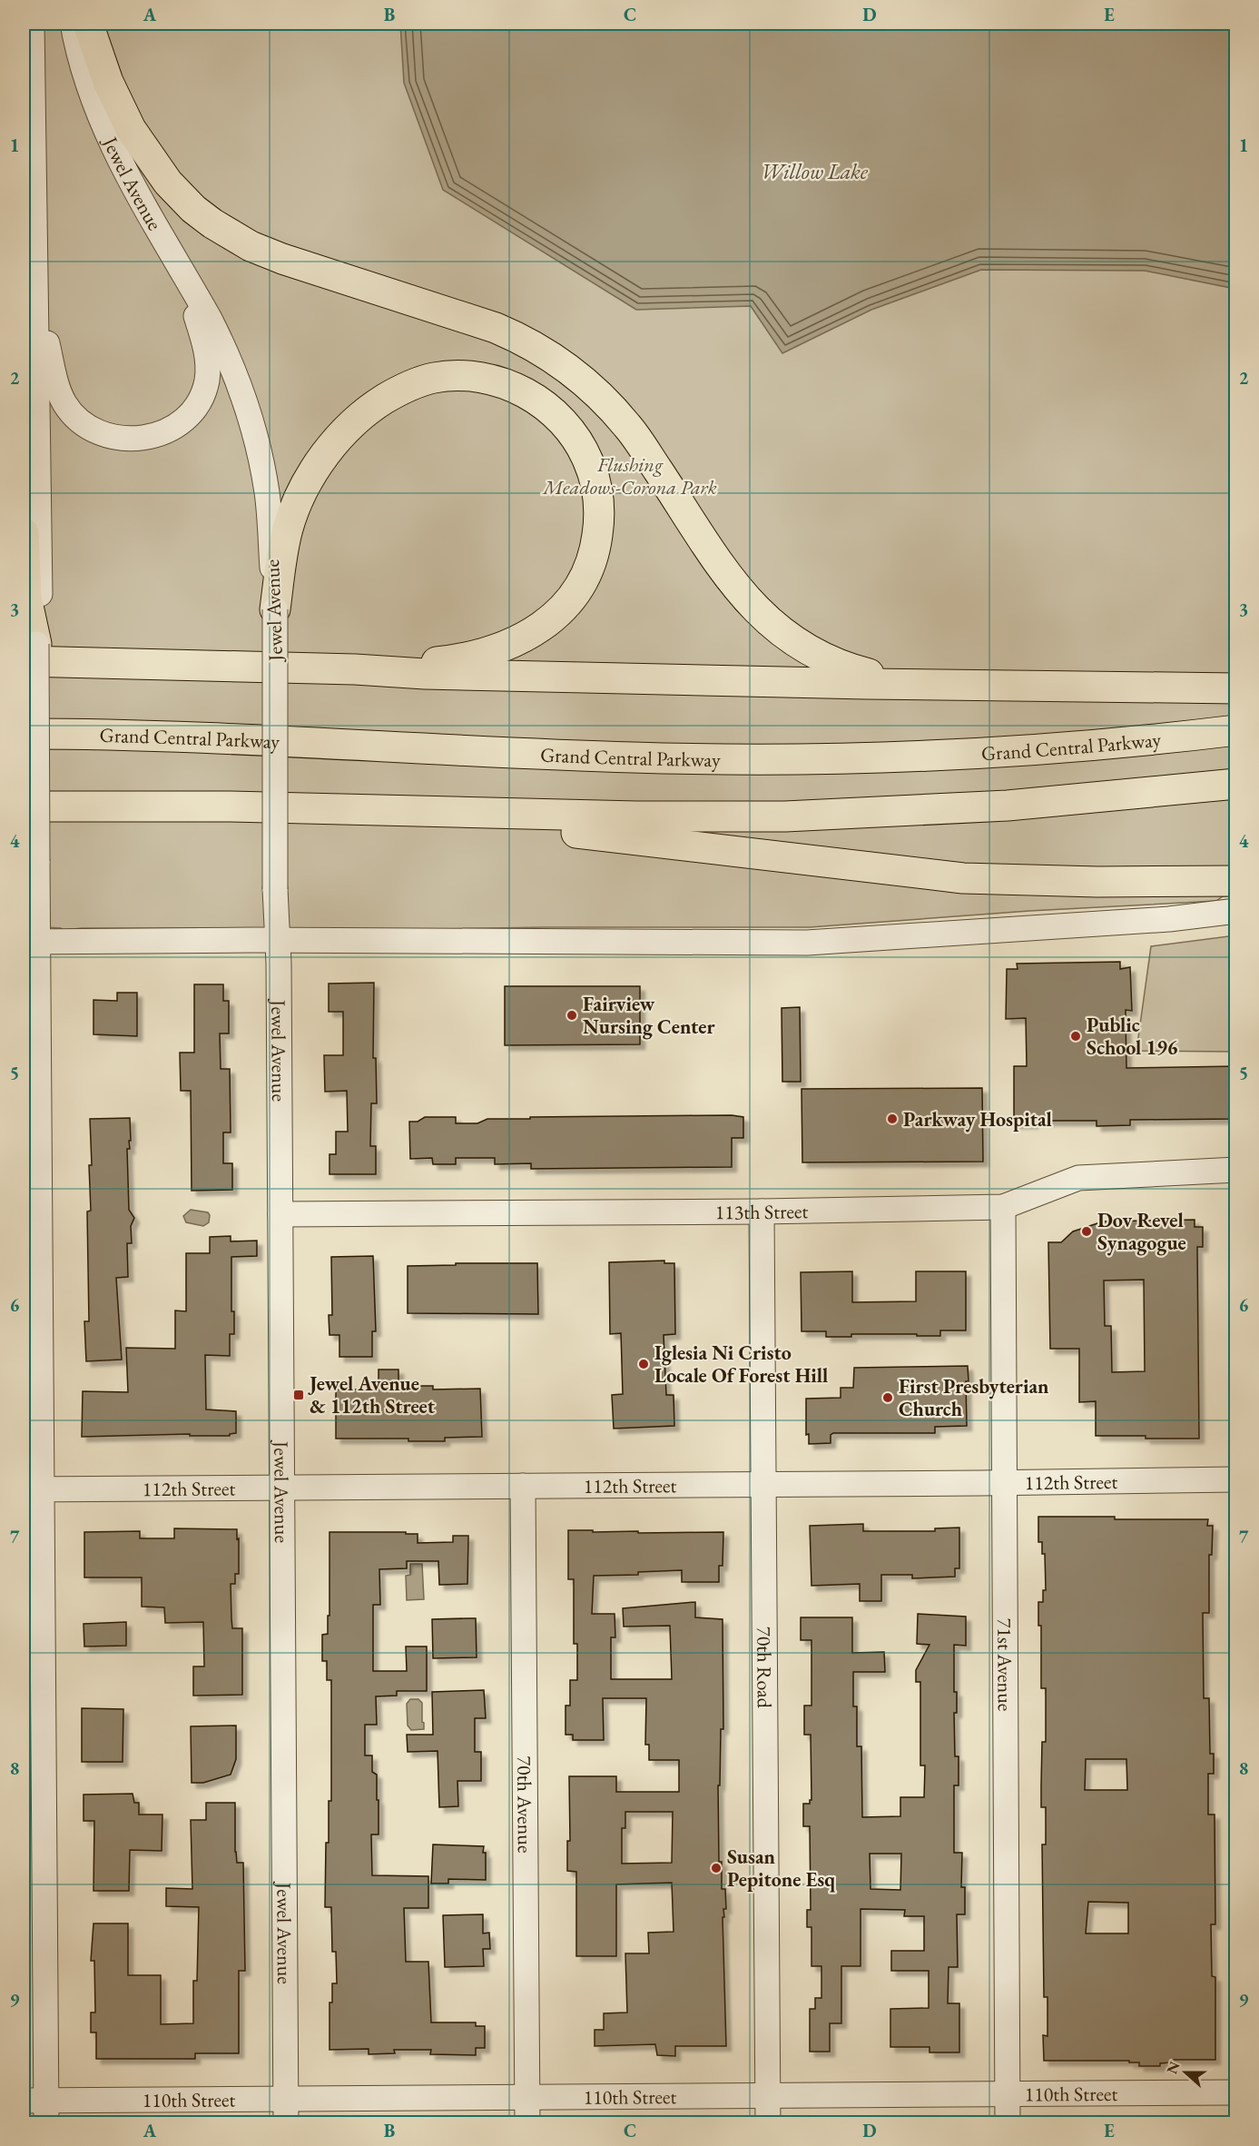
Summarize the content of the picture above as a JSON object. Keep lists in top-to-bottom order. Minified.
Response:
{"streets":{"highway":["Grand Central Parkway"],"street":["Jewel Avenue","113th Street","112th Street","71st Avenue","70th Road","70th Avenue","110th Street"]},"crossings":[["Jewel Avenue","113th Street"],["Jewel Avenue","112th Street"],["Jewel Avenue","110th Street"],["113th Street","71st Avenue"],["113th Street","70th Road"],["112th Street","71st Avenue"],["112th Street","70th Road"],["112th Street","70th Avenue"],["71st Avenue","110th Street"],["70th Road","110th Street"],["70th Avenue","110th Street"]],"water":["Willow Lake"],"parks":["Flushing Meadows-Corona Park"],"places":{"other":["Fairview Nursing Center","Public School 196","Parkway Hospital","Dov Revel Synagogue","Iglesia Ni Cristo Locale Of Forest Hill","First Presbyterian Church","Susan Pepitone Esq"],"transit":["Jewel Avenue & 112th Street"]},"north":"left","grid":{"columns":["A","B","C","D","E"],"rows":["1","2","3","4","5","6","7","8","9"]}}
